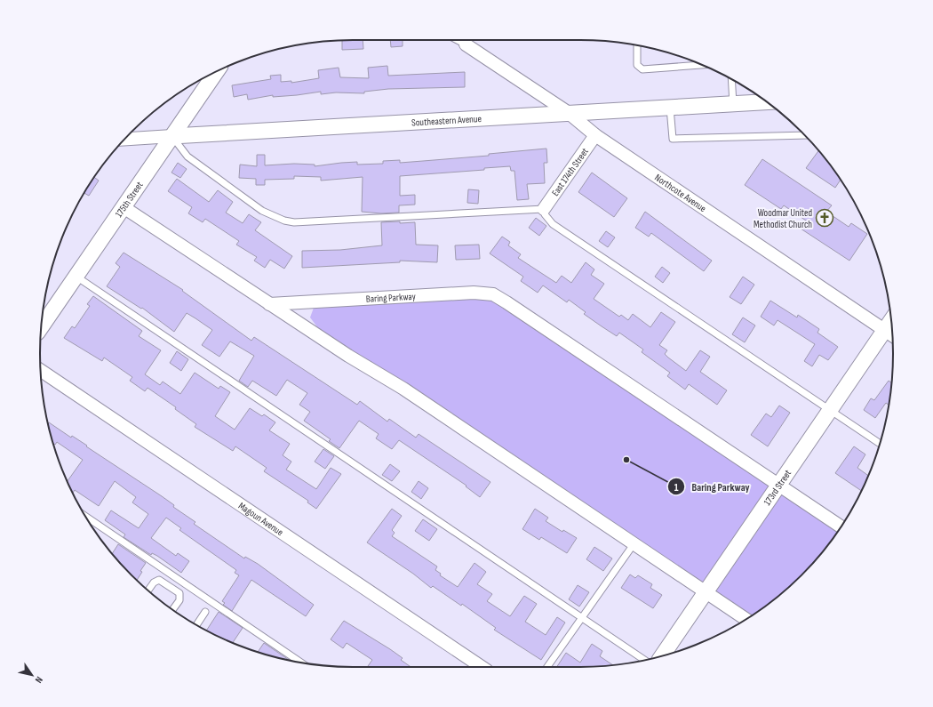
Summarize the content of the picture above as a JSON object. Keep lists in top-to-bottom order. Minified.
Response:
{"streets":{"street":["Southeastern Avenue","East 174th Street","Northcote Avenue","175th Street","Baring Parkway","173rd Street","Magoun Avenue"]},"crossings":[["Southeastern Avenue","Northcote Avenue"],["Southeastern Avenue","175th Street"],["East 174th Street","Northcote Avenue"],["Northcote Avenue","173rd Street"],["Baring Parkway","173rd Street"]],"places":{"church":["Woodmar United Methodist Church"],"other":["Baring Parkway"]},"north":"bottom right"}
